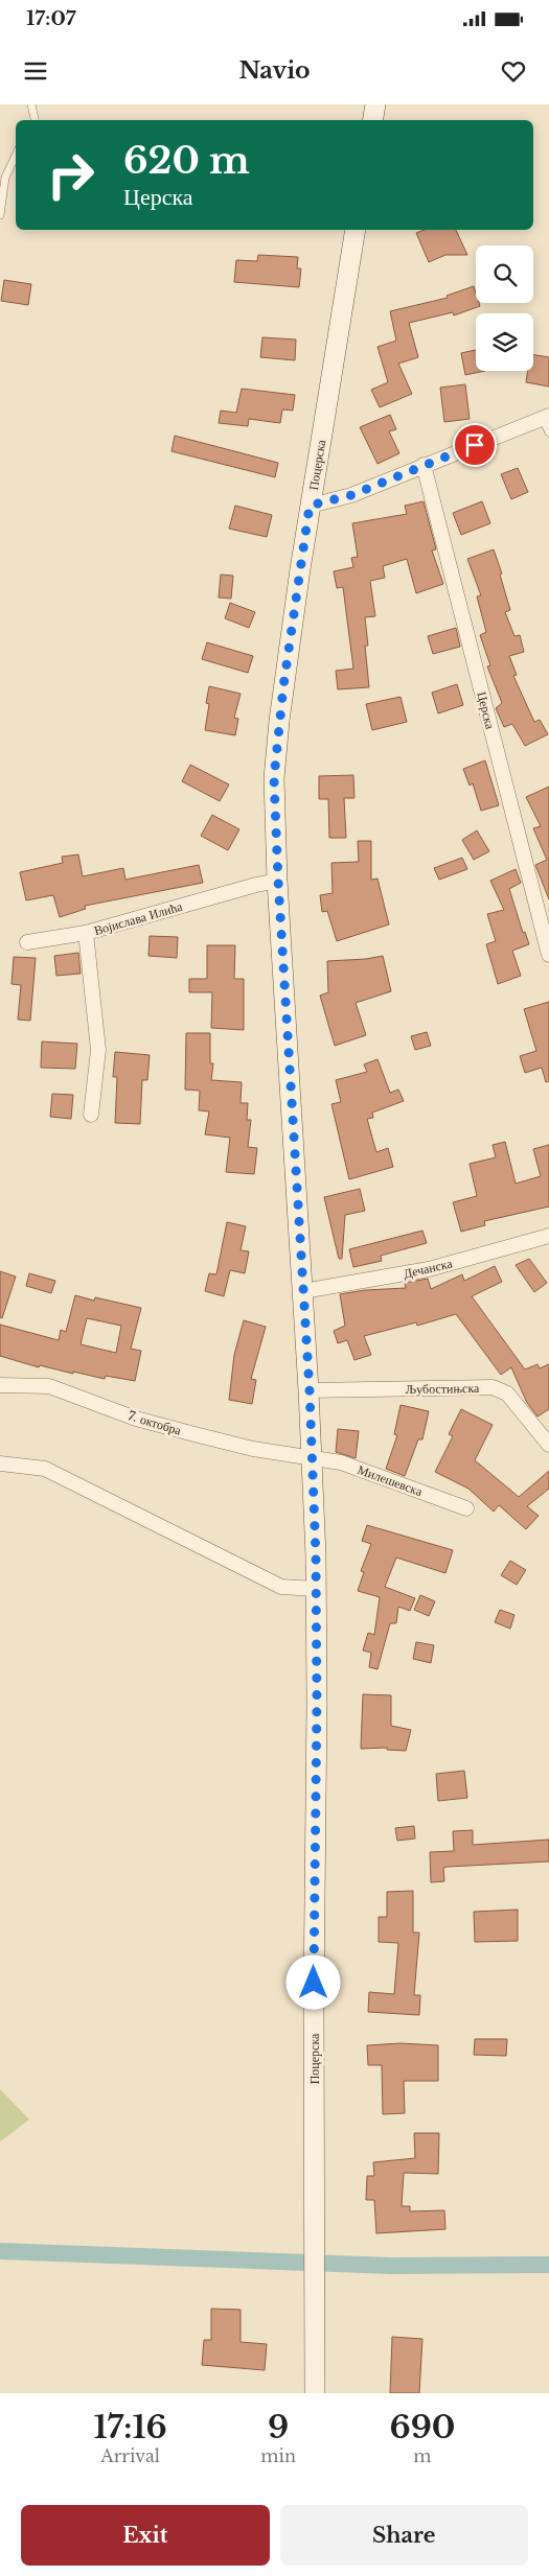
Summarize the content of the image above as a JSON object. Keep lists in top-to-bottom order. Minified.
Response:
{"streets":{"main road":["Поцерска"],"street":["Церска","Војислава Илића","Дечанска","Љубостињска","7. октобра","Милешевска"]},"crossings":[["Поцерска","Војислава Илића"],["Поцерска","Дечанска"],["Поцерска","Љубостињска"],["Поцерска","7. октобра"],["Поцерска","Милешевска"],["7. октобра","Милешевска"]],"page":{"status":"17:07","header":"Navio","turn":["620 m","Церска"],"eta":["17:16","Arrival","9","min","690","m"],"buttons":["Exit","Share"]}}
